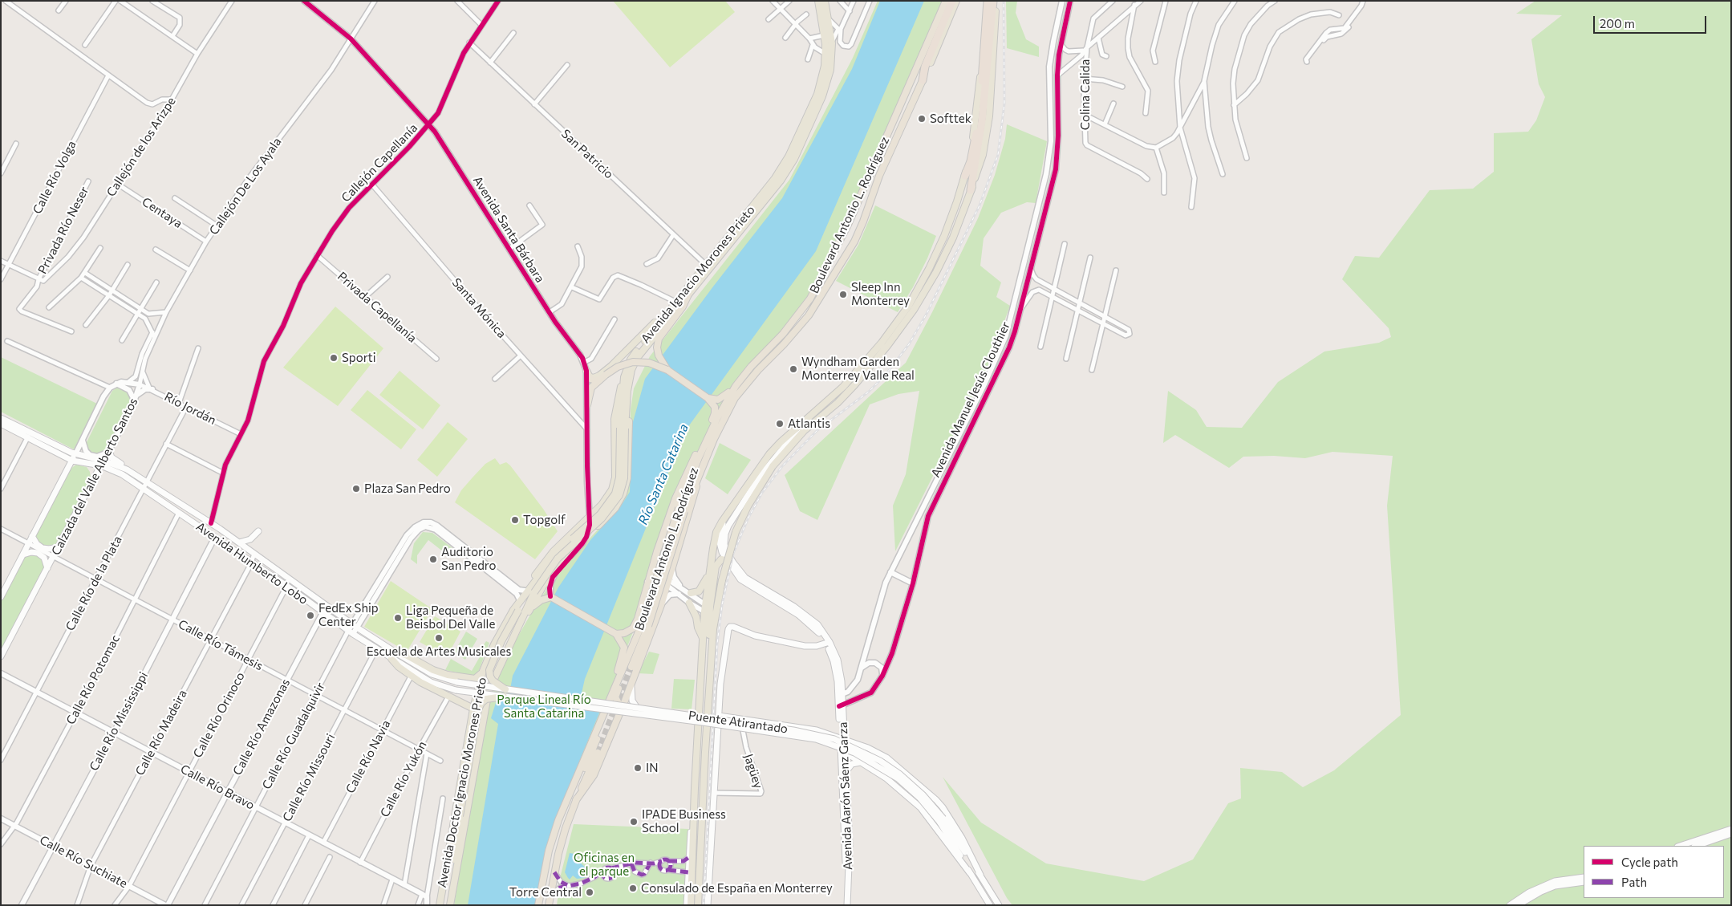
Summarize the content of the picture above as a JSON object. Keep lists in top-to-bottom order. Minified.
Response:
{"streets":{"highway":["Boulevard Antonio L. Rodríguez"],"main road":["Avenida Ignacio Morones Prieto","Calzada del Valle Alberto Santos","Avenida Humberto Lobo","Puente Atirantado","Avenida Doctor Ignacio Morones Prieto","Avenida Aarón Sáenz Garza"],"street":["Colina Calida","Callejón de los Arizpe","San Patricio","Callejón Capellanía","Calle Río Volga","Callejón De Los Ayala","Centaya","Avenida Santa Bárbara","Privada Río Neser","Privada Capellanía","Santa Mónica","Avenida Manuel Jesús Clouthier","Río Jordán","Calle Río de la Plata","Calle Río Támesis","Calle Río Potomac","Calle Río Orinoco","Calle Río Mississippi","Calle Río Amazonas","Calle Río Madeira","Calle Río Guadalquivir","Calle Río Navia","Jagüey","Calle Río Missouri","Calle Río Yukón","Calle Río Bravo","Calle Río Suchiate"]},"crossings":[["Callejón de los Arizpe","Centaya"],["Callejón de los Arizpe","Privada Río Neser"],["San Patricio","Callejón Capellanía"],["San Patricio","Avenida Ignacio Morones Prieto"],["Callejón Capellanía","Avenida Santa Bárbara"],["Callejón Capellanía","Privada Capellanía"],["Callejón Capellanía","Santa Mónica"],["Callejón Capellanía","Río Jordán"],["Callejón Capellanía","Avenida Humberto Lobo"],["Callejón De Los Ayala","Centaya"],["Callejón De Los Ayala","Avenida Santa Bárbara"],["Callejón De Los Ayala","Río Jordán"],["Callejón De Los Ayala","Calzada del Valle Alberto Santos"],["Boulevard Antonio L. Rodríguez","Puente Atirantado"],["Avenida Santa Bárbara","Santa Mónica"],["Avenida Ignacio Morones Prieto","Avenida Doctor Ignacio Morones Prieto"],["Avenida Manuel Jesús Clouthier","Avenida Aarón Sáenz Garza"],["Río Jordán","Calzada del Valle Alberto Santos"],["Río Jordán","Calle Río de la Plata"],["Calzada del Valle Alberto Santos","Avenida Humberto Lobo"],["Calzada del Valle Alberto Santos","Calle Río Támesis"],["Avenida Humberto Lobo","Calle Río de la Plata"],["Avenida Humberto Lobo","Calle Río Potomac"],["Avenida Humberto Lobo","Calle Río Orinoco"],["Avenida Humberto Lobo","Calle Río Mississippi"],["Avenida Humberto Lobo","Puente Atirantado"],["Avenida Humberto Lobo","Calle Río Amazonas"],["Avenida Humberto Lobo","Calle Río Madeira"],["Avenida Humberto Lobo","Calle Río Guadalquivir"],["Avenida Humberto Lobo","Calle Río Missouri"],["Calle Río de la Plata","Calle Río Támesis"],["Calle Río de la Plata","Calle Río Bravo"],["Calle Río Támesis","Calle Río Potomac"],["Calle Río Támesis","Calle Río Orinoco"],["Calle Río Támesis","Calle Río Mississippi"],["Calle Río Támesis","Calle Río Amazonas"],["Calle Río Támesis","Calle Río Madeira"],["Calle Río Támesis","Calle Río Guadalquivir"],["Calle Río Támesis","Calle Río Navia"],["Calle Río Támesis","Calle Río Missouri"],["Calle Río Támesis","Calle Río Yukón"],["Calle Río Potomac","Calle Río Bravo"],["Calle Río Potomac","Calle Río Suchiate"],["Calle Río Orinoco","Calle Río Bravo"],["Calle Río Orinoco","Calle Río Suchiate"],["Calle Río Mississippi","Calle Río Bravo"],["Calle Río Mississippi","Calle Río Suchiate"],["Calle Río Amazonas","Calle Río Bravo"],["Calle Río Amazonas","Calle Río Suchiate"],["Calle Río Madeira","Calle Río Bravo"],["Calle Río Madeira","Calle Río Suchiate"],["Calle Río Guadalquivir","Calle Río Bravo"],["Calle Río Navia","Calle Río Bravo"],["Calle Río Missouri","Calle Río Bravo"],["Calle Río Yukón","Calle Río Bravo"]],"water":["Río Santa Catarina"],"parks":["Parque Lineal Río Santa Catarina","Oficinas en el parque"],"places":["Softtek","Sleep Inn Monterrey","Sporti","Wyndham Garden Monterrey Valle Real","Atlantis","Plaza San Pedro","Topgolf","Auditorio San Pedro","FedEx Ship Center","Liga Pequeña de Beisbol Del Valle","Escuela de Artes Musicales","IN","IPADE Business School","Consulado de España en Monterrey","Torre Central"],"legend":["Cycle path","Path"],"scale_bar":"200 m"}
